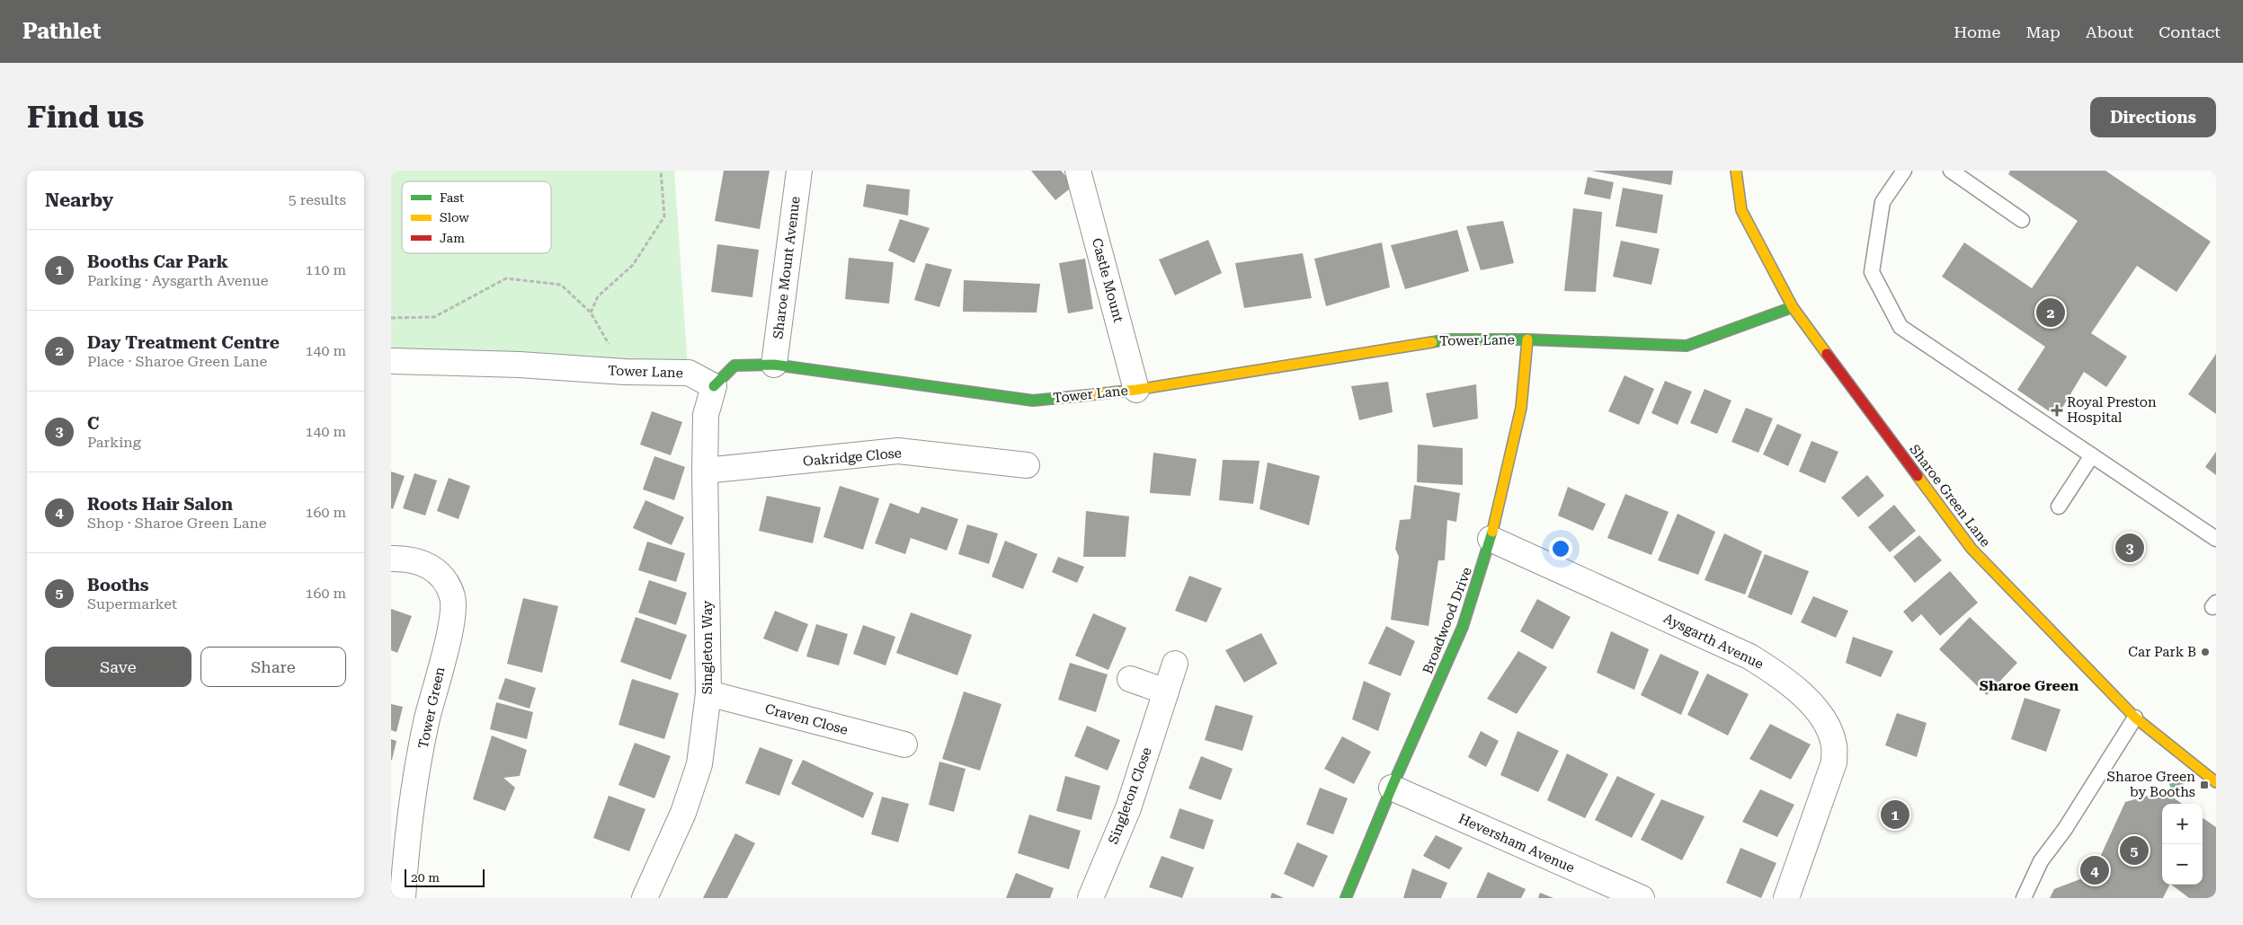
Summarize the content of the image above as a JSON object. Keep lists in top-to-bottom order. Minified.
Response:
{"streets":{"street":["Sharoe Mount Avenue","Castle Mount","Tower Lane","Oakridge Close","Sharoe Green Lane","Broadwood Drive","Aysgarth Avenue","Singleton Way","Tower Green","Craven Close","Singleton Close","Heversham Avenue"]},"crossings":[["Sharoe Mount Avenue","Tower Lane"],["Castle Mount","Tower Lane"],["Tower Lane","Sharoe Green Lane"],["Tower Lane","Broadwood Drive"],["Tower Lane","Singleton Way"],["Oakridge Close","Singleton Way"],["Broadwood Drive","Aysgarth Avenue"],["Broadwood Drive","Heversham Avenue"],["Singleton Way","Craven Close"]],"districts":["Sharoe Green"],"places":{"health":["Royal Preston Hospital"],"other":["Car Park B"],"transit":["Sharoe Green by Booths"]},"legend":["Fast","Slow","Jam"],"scale_bar":"20 m","page":{"header":"Pathlet","nav":["Home","Map","About","Contact"],"buttons":["Directions",["Save","Share"]],"title":"Find us","heading":["Nearby","5 results"],"list":[{"mark":"1","name":"Booths Car Park","note":"Parking · Aysgarth Avenue","value":"110 m"},{"mark":"2","name":"Day Treatment Centre","note":"Place · Sharoe Green Lane","value":"140 m"},{"mark":"3","name":"C","note":"Parking","value":"140 m"},{"mark":"4","name":"Roots Hair Salon","note":"Shop · Sharoe Green Lane","value":"160 m"},{"mark":"5","name":"Booths","note":"Supermarket","value":"160 m"}],"pins":["2","3","1","5","4"],"map_buttons":["+","−"],"scale":"20 m"}}
